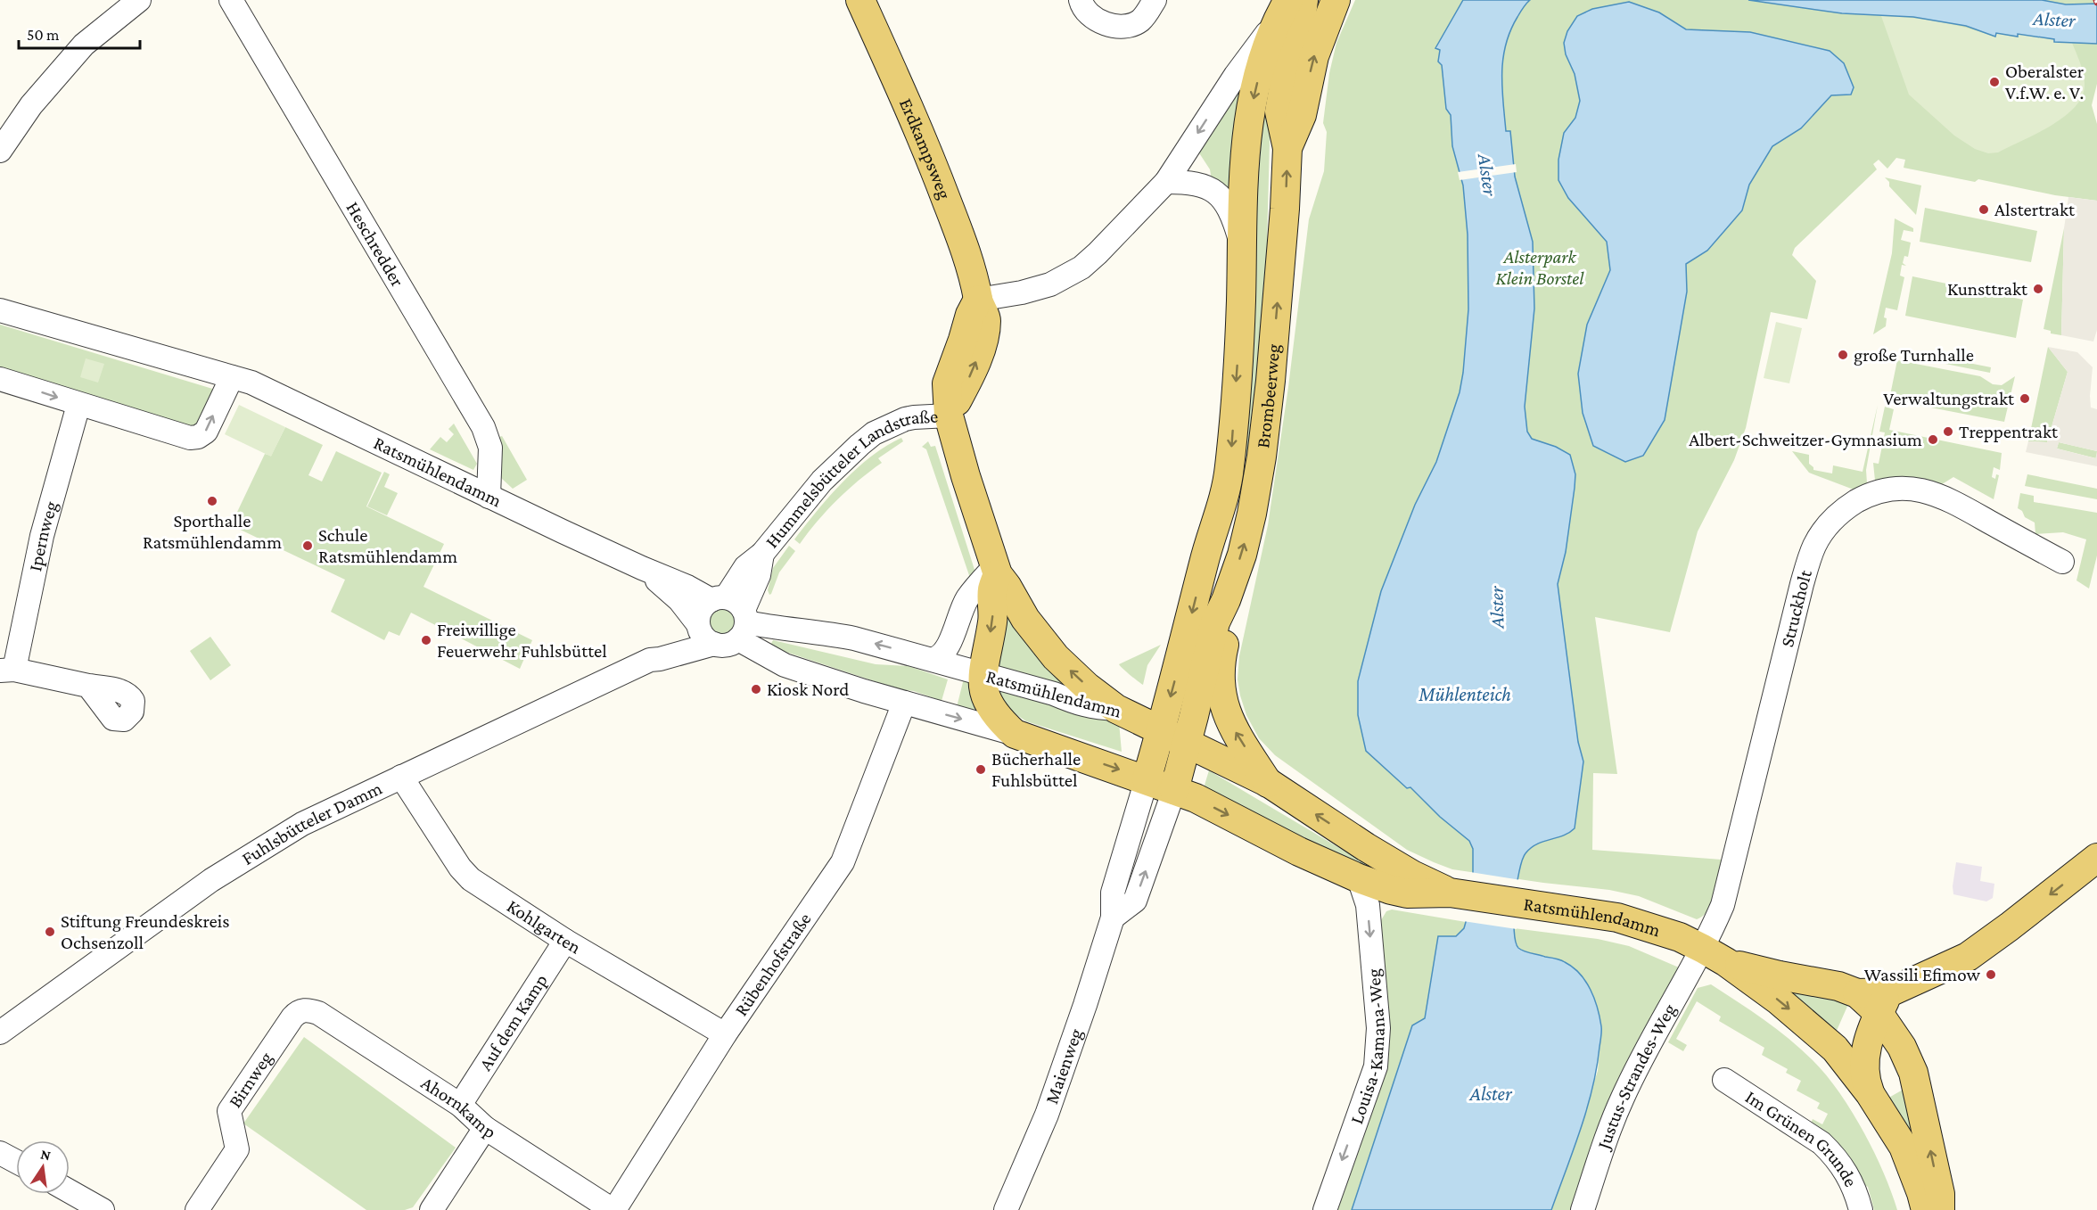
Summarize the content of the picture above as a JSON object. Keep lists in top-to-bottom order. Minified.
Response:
{"streets":{"main road":["Erdkampsweg","Brombeerweg","Ratsmühlendamm"],"street":["Heschredder","Hummelsbütteler Landstraße","Ipernweg","Struckholt","Fuhlsbütteler Damm","Kohlgarten","Rübenhofstraße","Auf dem Kamp","Louisa-Kamana-Weg","Maienweg","Justus-Strandes-Weg","Birnweg","Ahornkamp","Im Grünen Grunde"]},"crossings":[["Erdkampsweg","Hummelsbütteler Landstraße"],["Heschredder","Ratsmühlendamm"],["Brombeerweg","Ratsmühlendamm"],["Brombeerweg","Maienweg"],["Ratsmühlendamm","Hummelsbütteler Landstraße"],["Ratsmühlendamm","Struckholt"],["Ratsmühlendamm","Fuhlsbütteler Damm"],["Ratsmühlendamm","Rübenhofstraße"],["Ratsmühlendamm","Louisa-Kamana-Weg"],["Ratsmühlendamm","Maienweg"],["Ratsmühlendamm","Justus-Strandes-Weg"],["Struckholt","Justus-Strandes-Weg"],["Fuhlsbütteler Damm","Kohlgarten"],["Kohlgarten","Rübenhofstraße"],["Kohlgarten","Auf dem Kamp"],["Rübenhofstraße","Ahornkamp"],["Auf dem Kamp","Ahornkamp"],["Birnweg","Ahornkamp"]],"one_way":["Louisa-Kamana-Weg"],"water":["Alster","Mühlenteich"],"parks":["Alsterpark Klein Borstel"],"places":["Oberalster V.f.W. e. V.","Alstertrakt","Kunsttrakt","große Turnhalle","Verwaltungstrakt","Treppentrakt","Albert-Schweitzer-Gymnasium","Sporthalle Ratsmühlendamm","Schule Ratsmühlendamm","Freiwillige Feuerwehr Fuhlsbüttel","Kiosk Nord","Bücherhalle Fuhlsbüttel","Stiftung Freundeskreis Ochsenzoll","Wassili Efimow"],"scale_bar":"50 m","north":"top"}
